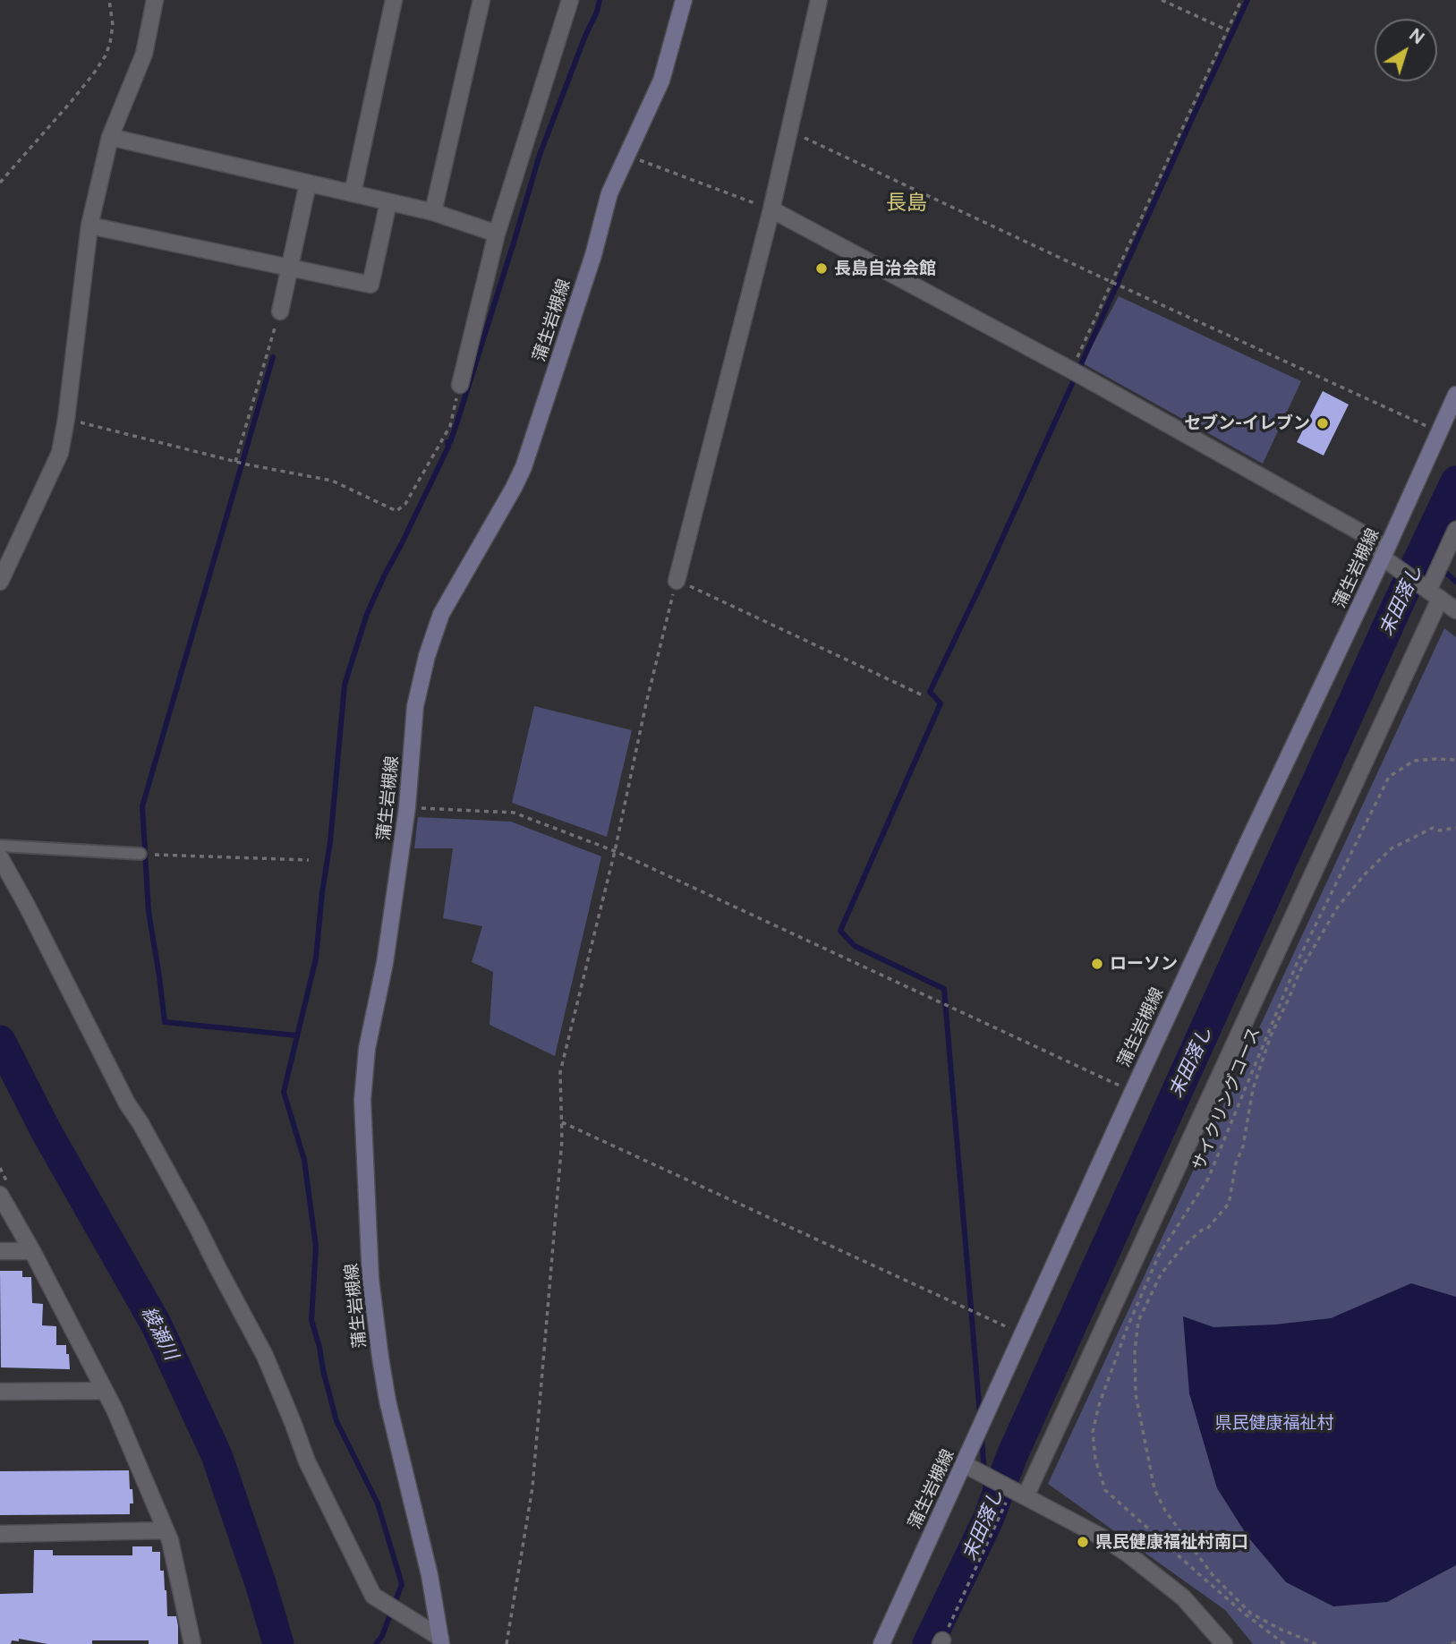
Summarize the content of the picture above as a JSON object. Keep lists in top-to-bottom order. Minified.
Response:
{"streets":{"main road":["蒲生岩槻線"],"path":["サイクリングコース"]},"districts":["長島"],"water":["末田落し","綾瀬川"],"parks":["県民健康福祉村"],"places":["長島自治会館","セブン-イレブン","ローソン","県民健康福祉村南口"],"north":"top right"}
